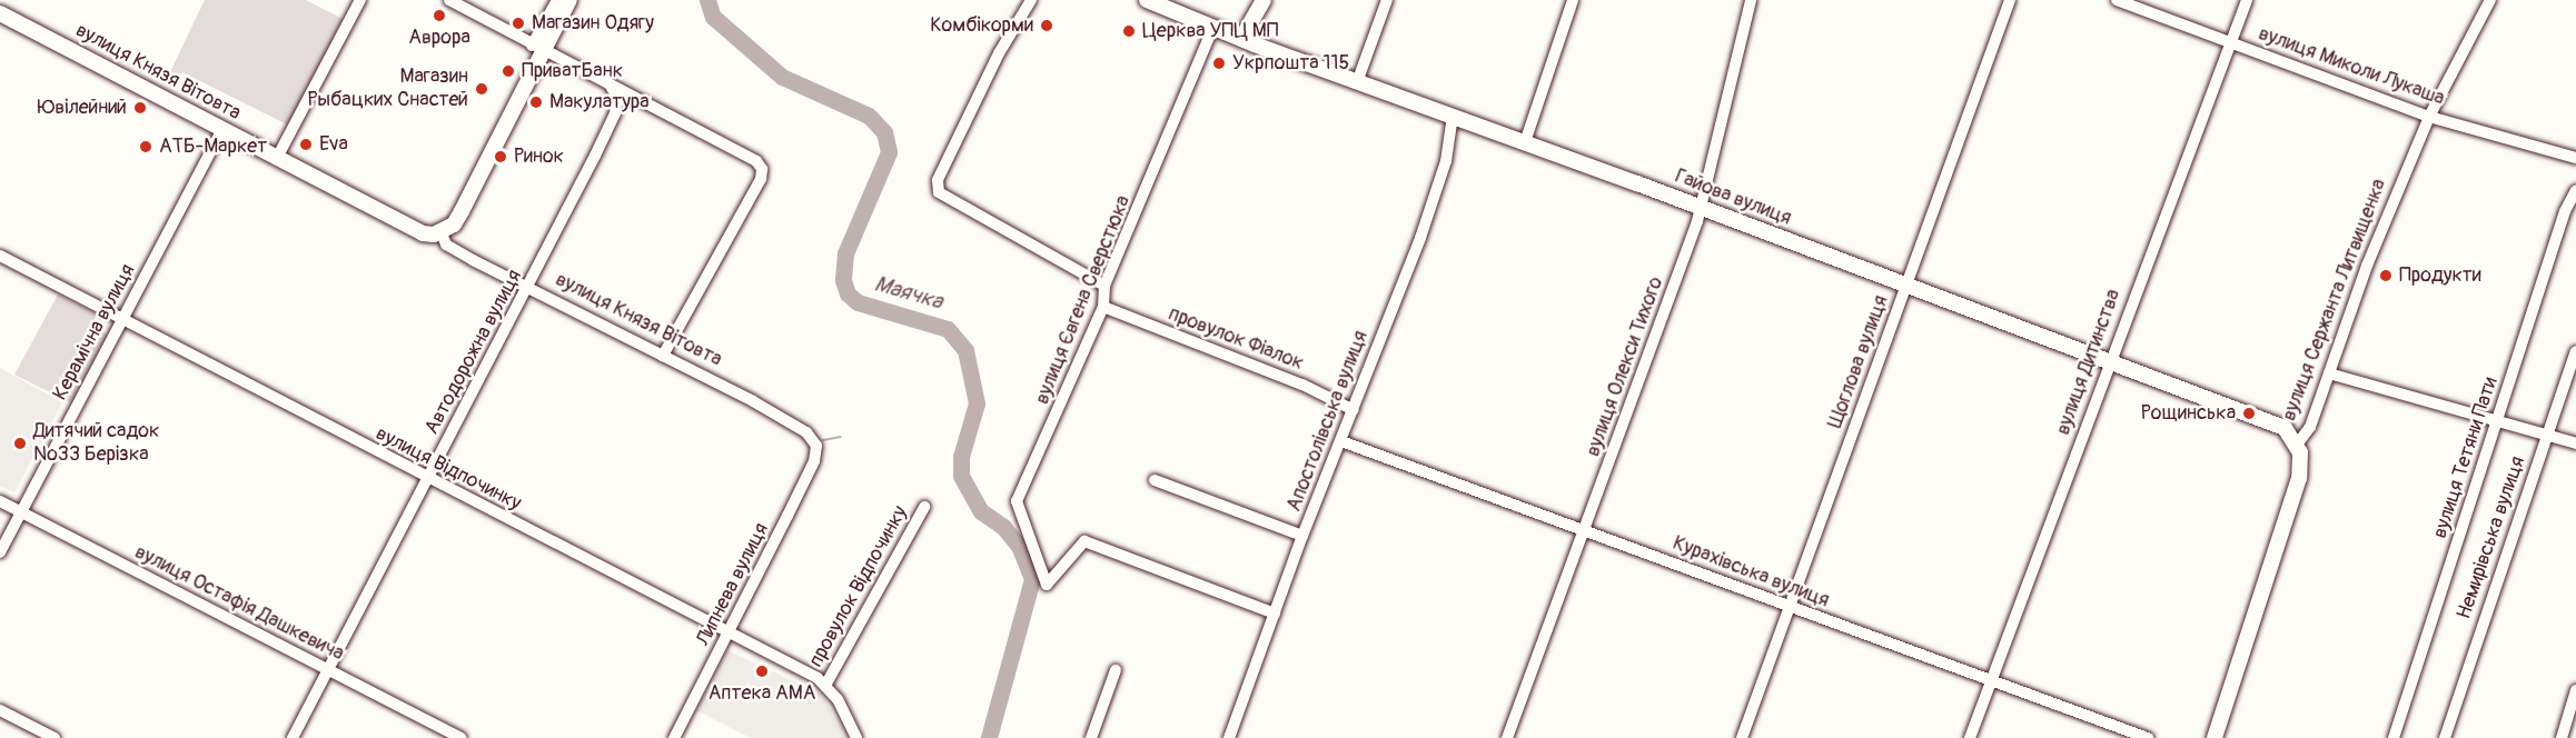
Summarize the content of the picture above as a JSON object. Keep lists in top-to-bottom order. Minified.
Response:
{"streets":{"main road":["вулиця Князя Вітовта","Гайова вулиця","вулиця Сержанта Литвищенка"],"street":["вулиця Миколи Лукаша","вулиця Євгена Сверстюка","Керамічна вулиця","провулок Фіалок","Автодорожна вулиця","Щоглова вулиця","вулиця Дитинства","вулиця Олекси Тихого","Апостолівська вулиця","вулиця Тетяни Пати","вулиця Відпочинку","Немирівська вулиця","Курахівська вулиця","Липнева вулиця","провулок Відпочинку","вулиця Остафія Дашкевича"]},"crossings":[["вулиця Миколи Лукаша","вулиця Сержанта Литвищенка"],["вулиця Миколи Лукаша","вулиця Дитинства"],["вулиця Князя Вітовта","Керамічна вулиця"],["вулиця Князя Вітовта","Автодорожна вулиця"],["вулиця Князя Вітовта","Липнева вулиця"],["Гайова вулиця","вулиця Євгена Сверстюка"],["Гайова вулиця","вулиця Сержанта Литвищенка"],["Гайова вулиця","Щоглова вулиця"],["Гайова вулиця","вулиця Дитинства"],["Гайова вулиця","вулиця Олекси Тихого"],["Гайова вулиця","Апостолівська вулиця"],["вулиця Євгена Сверстюка","провулок Фіалок"],["вулиця Євгена Сверстюка","Апостолівська вулиця"],["Керамічна вулиця","вулиця Відпочинку"],["Керамічна вулиця","вулиця Остафія Дашкевича"],["провулок Фіалок","Апостолівська вулиця"],["Автодорожна вулиця","вулиця Відпочинку"],["Автодорожна вулиця","вулиця Остафія Дашкевича"],["Щоглова вулиця","Курахівська вулиця"],["вулиця Дитинства","Курахівська вулиця"],["вулиця Олекси Тихого","Курахівська вулиця"],["Апостолівська вулиця","Курахівська вулиця"],["вулиця Відпочинку","Липнева вулиця"],["вулиця Відпочинку","провулок Відпочинку"]],"water":["Маячка"],"places":["Аврора","Магазин Одягу","Комбікорми","Церква УПЦ МП","Укрпошта 115","ПриватБанк","Магазин Рыбацких Снастей","Макулатура","Ювілейний","Eva","АТБ-Маркет","Ринок","Продукти","Рощинська","Дитячий садок №33 Берізка","Аптека АМА"]}
